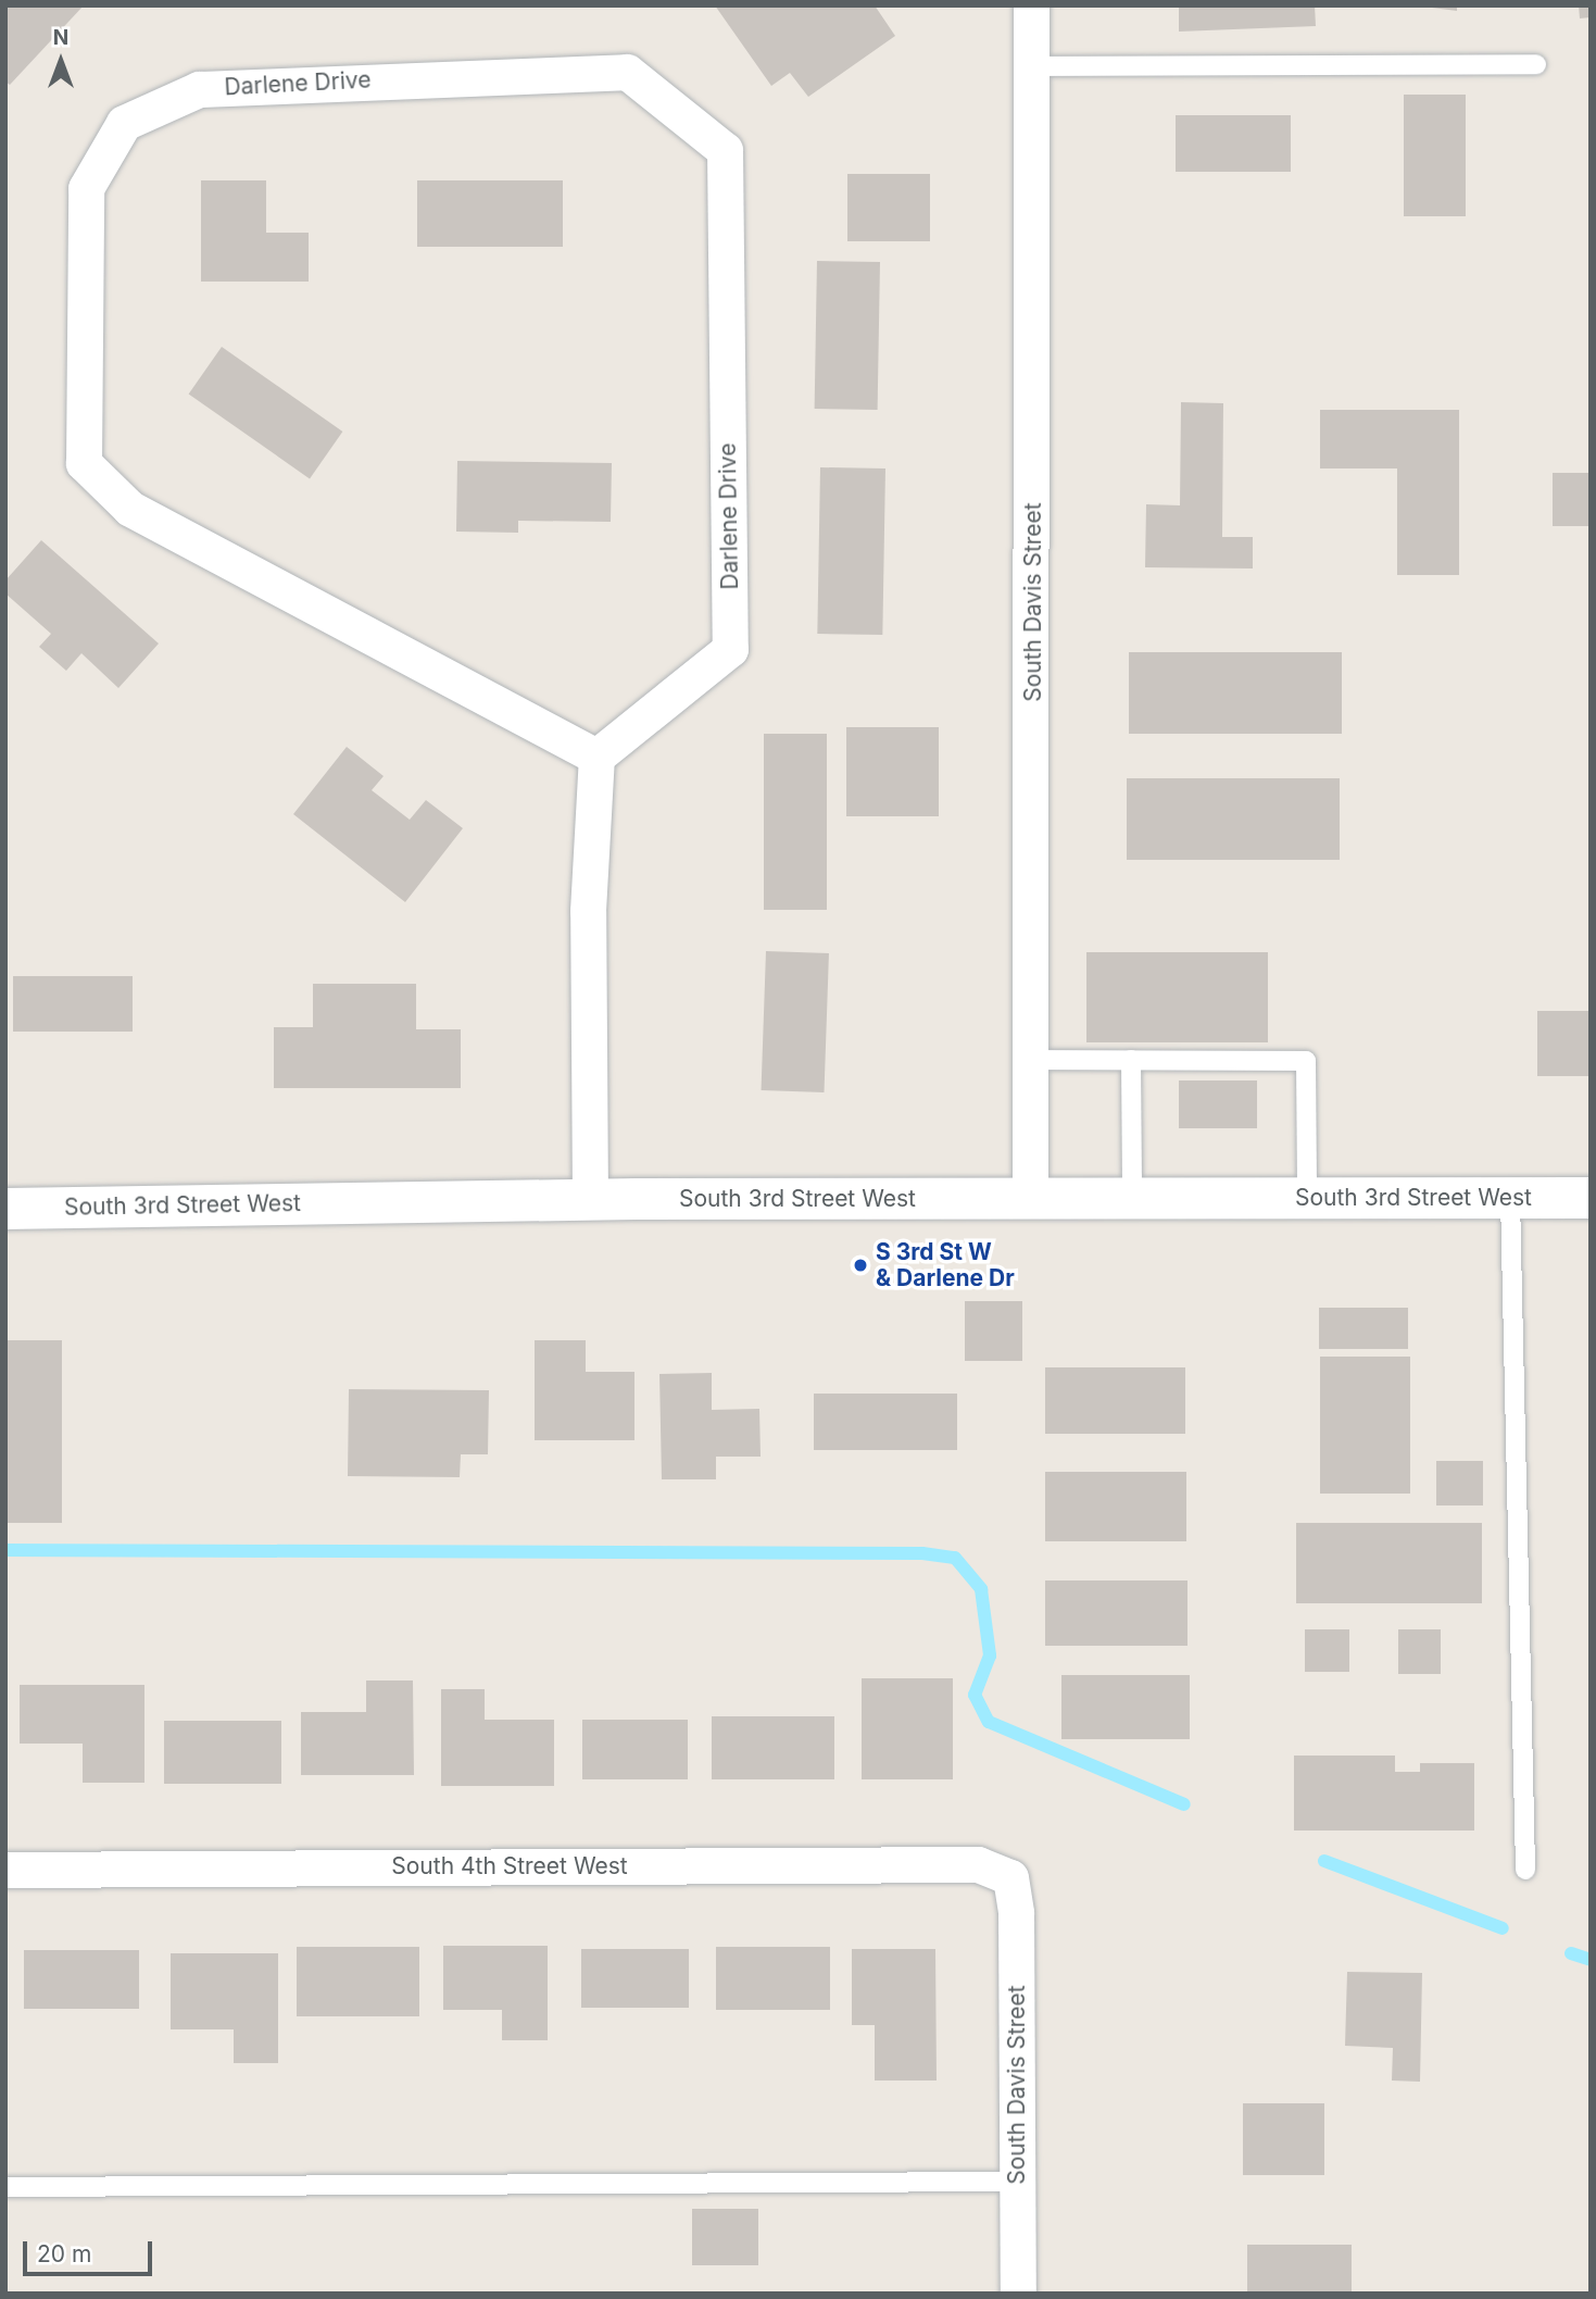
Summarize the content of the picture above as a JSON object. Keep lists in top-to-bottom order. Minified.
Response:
{"streets":{"main road":["South 3rd Street West"],"street":["Darlene Drive","South Davis Street","South 4th Street West"]},"crossings":[["South Davis Street","South 3rd Street West"],["South Davis Street","South 4th Street West"]],"places":["S 3rd St W & Darlene Dr"],"scale_bar":"20 m","north":"top"}
